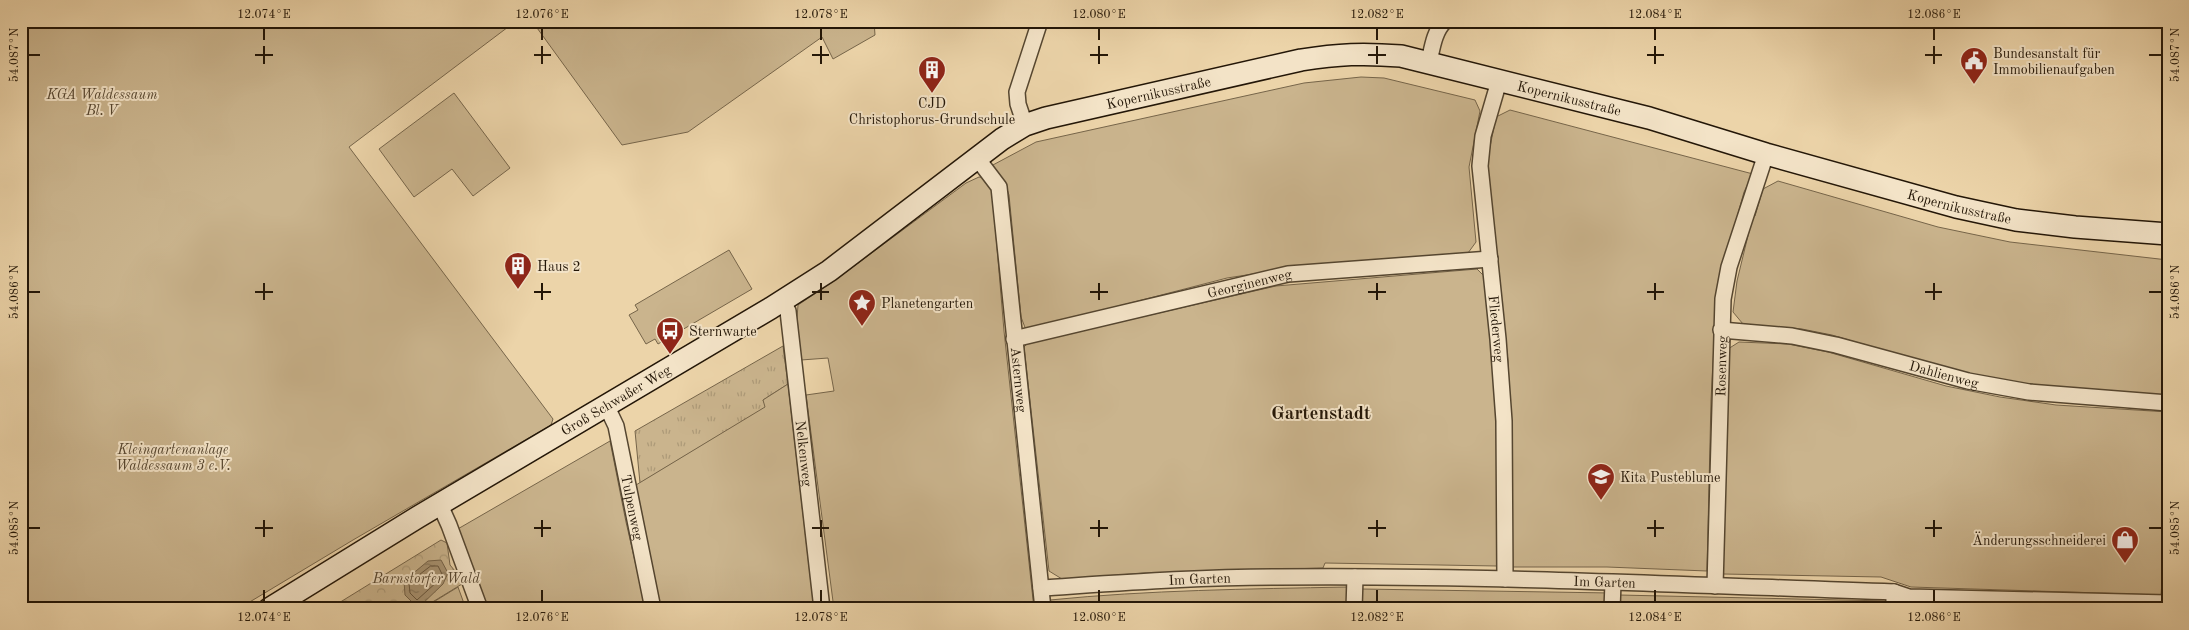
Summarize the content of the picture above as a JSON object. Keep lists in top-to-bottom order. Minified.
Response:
{"streets":{"street":["Kopernikusstraße","Georginenweg","Fliederweg","Rosenweg","Dahlienweg","Asternweg","Groß Schwaßer Weg","Nelkenweg","Tulpenweg","Im Garten"]},"crossings":[["Kopernikusstraße","Fliederweg"],["Kopernikusstraße","Rosenweg"],["Kopernikusstraße","Asternweg"],["Kopernikusstraße","Groß Schwaßer Weg"],["Georginenweg","Fliederweg"],["Georginenweg","Asternweg"],["Fliederweg","Im Garten"],["Rosenweg","Dahlienweg"],["Rosenweg","Im Garten"],["Asternweg","Groß Schwaßer Weg"],["Asternweg","Im Garten"],["Groß Schwaßer Weg","Nelkenweg"],["Groß Schwaßer Weg","Tulpenweg"]],"districts":["Gartenstadt"],"parks":["KGA Waldessaum Bl. V","Kleingartenanlage Waldessaum 3 e.V.","Barnstorfer Wald"],"places":{"public building":["Bundesanstalt für Immobilienaufgaben"],"building":["CJD Christophorus-Grundschule","Haus 2"],"place":["Planetengarten"],"bus stop":["Sternwarte"],"school or university":["Kita Pusteblume"],"shop":["Änderungsschneiderei"]},"coordinates":["12.074°E","12.076°E","12.078°E","12.080°E","12.082°E","12.084°E","12.086°E","54.087°N","54.086°N","54.085°N"]}
